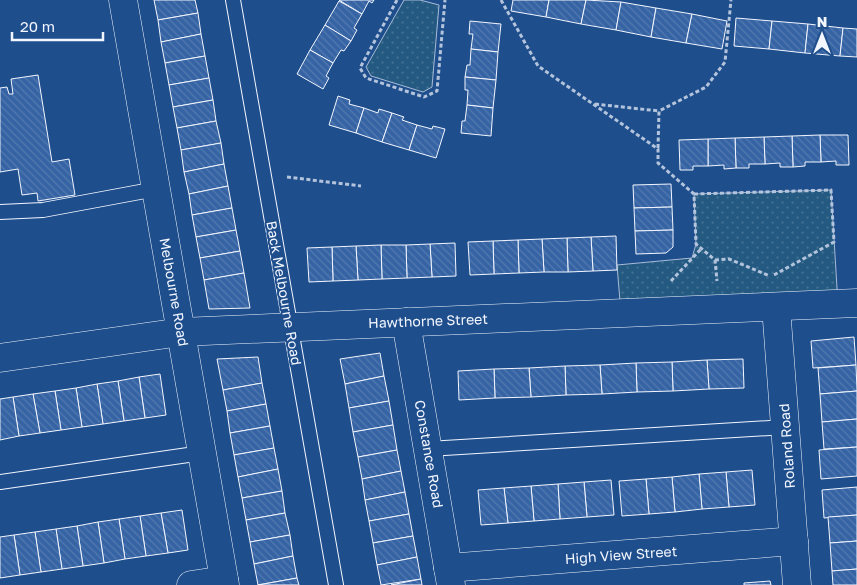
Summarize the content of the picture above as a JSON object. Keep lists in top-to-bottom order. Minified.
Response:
{"streets":{"street":["Melbourne Road","Hawthorne Street","Roland Road","Constance Road","High View Street"],"lane":["Back Melbourne Road"]},"crossings":[["Melbourne Road","Hawthorne Street"],["Back Melbourne Road","Hawthorne Street"],["Hawthorne Street","Roland Road"],["Hawthorne Street","Constance Road"],["Roland Road","High View Street"],["Constance Road","High View Street"]],"scale_bar":"20 m","north":"top"}
